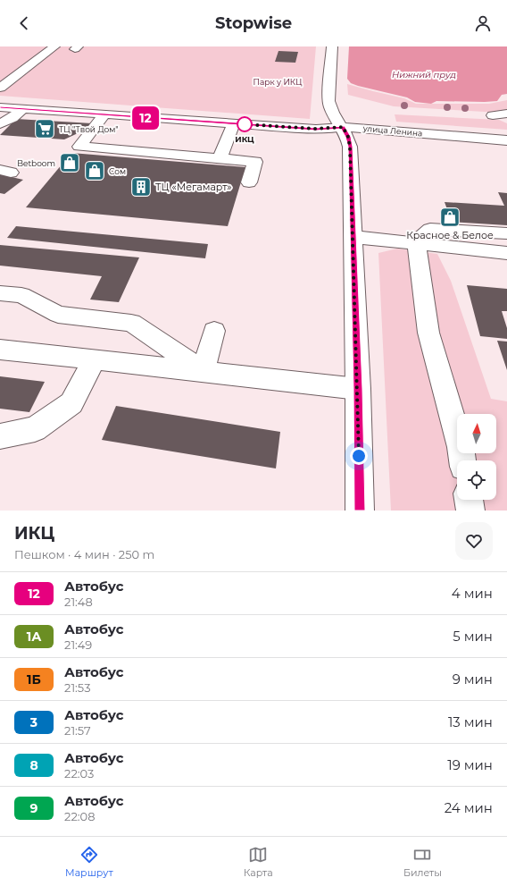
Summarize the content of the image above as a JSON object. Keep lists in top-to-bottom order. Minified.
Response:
{"streets":{"street":["улица Ленина"]},"water":["Нижний пруд"],"parks":["Парк у ИКЦ"],"places":{"other":["ИКЦ"],"supermarket":["ТЦ \"Твой Дом\""],"shop":["Betboom","Сом","Красное & Белое"],"building":["ТЦ «Мегамарт»"]},"lines":["bus line 12"],"north":"top","page":{"header":"Stopwise","on_map":"12","heading":["ИКЦ","Пешком · 4 мин · 250 m"],"list":[{"mark":"12","name":"Автобус","note":"21:48","value":"4 мин"},{"mark":"1А","name":"Автобус","note":"21:49","value":"5 мин"},{"mark":"1Б","name":"Автобус","note":"21:53","value":"9 мин"},{"mark":"3","name":"Автобус","note":"21:57","value":"13 мин"},{"mark":"8","name":"Автобус","note":"22:03","value":"19 мин"},{"mark":"9","name":"Автобус","note":"22:08","value":"24 мин"}],"tabs":["Маршрут","Карта","Билеты"]}}
